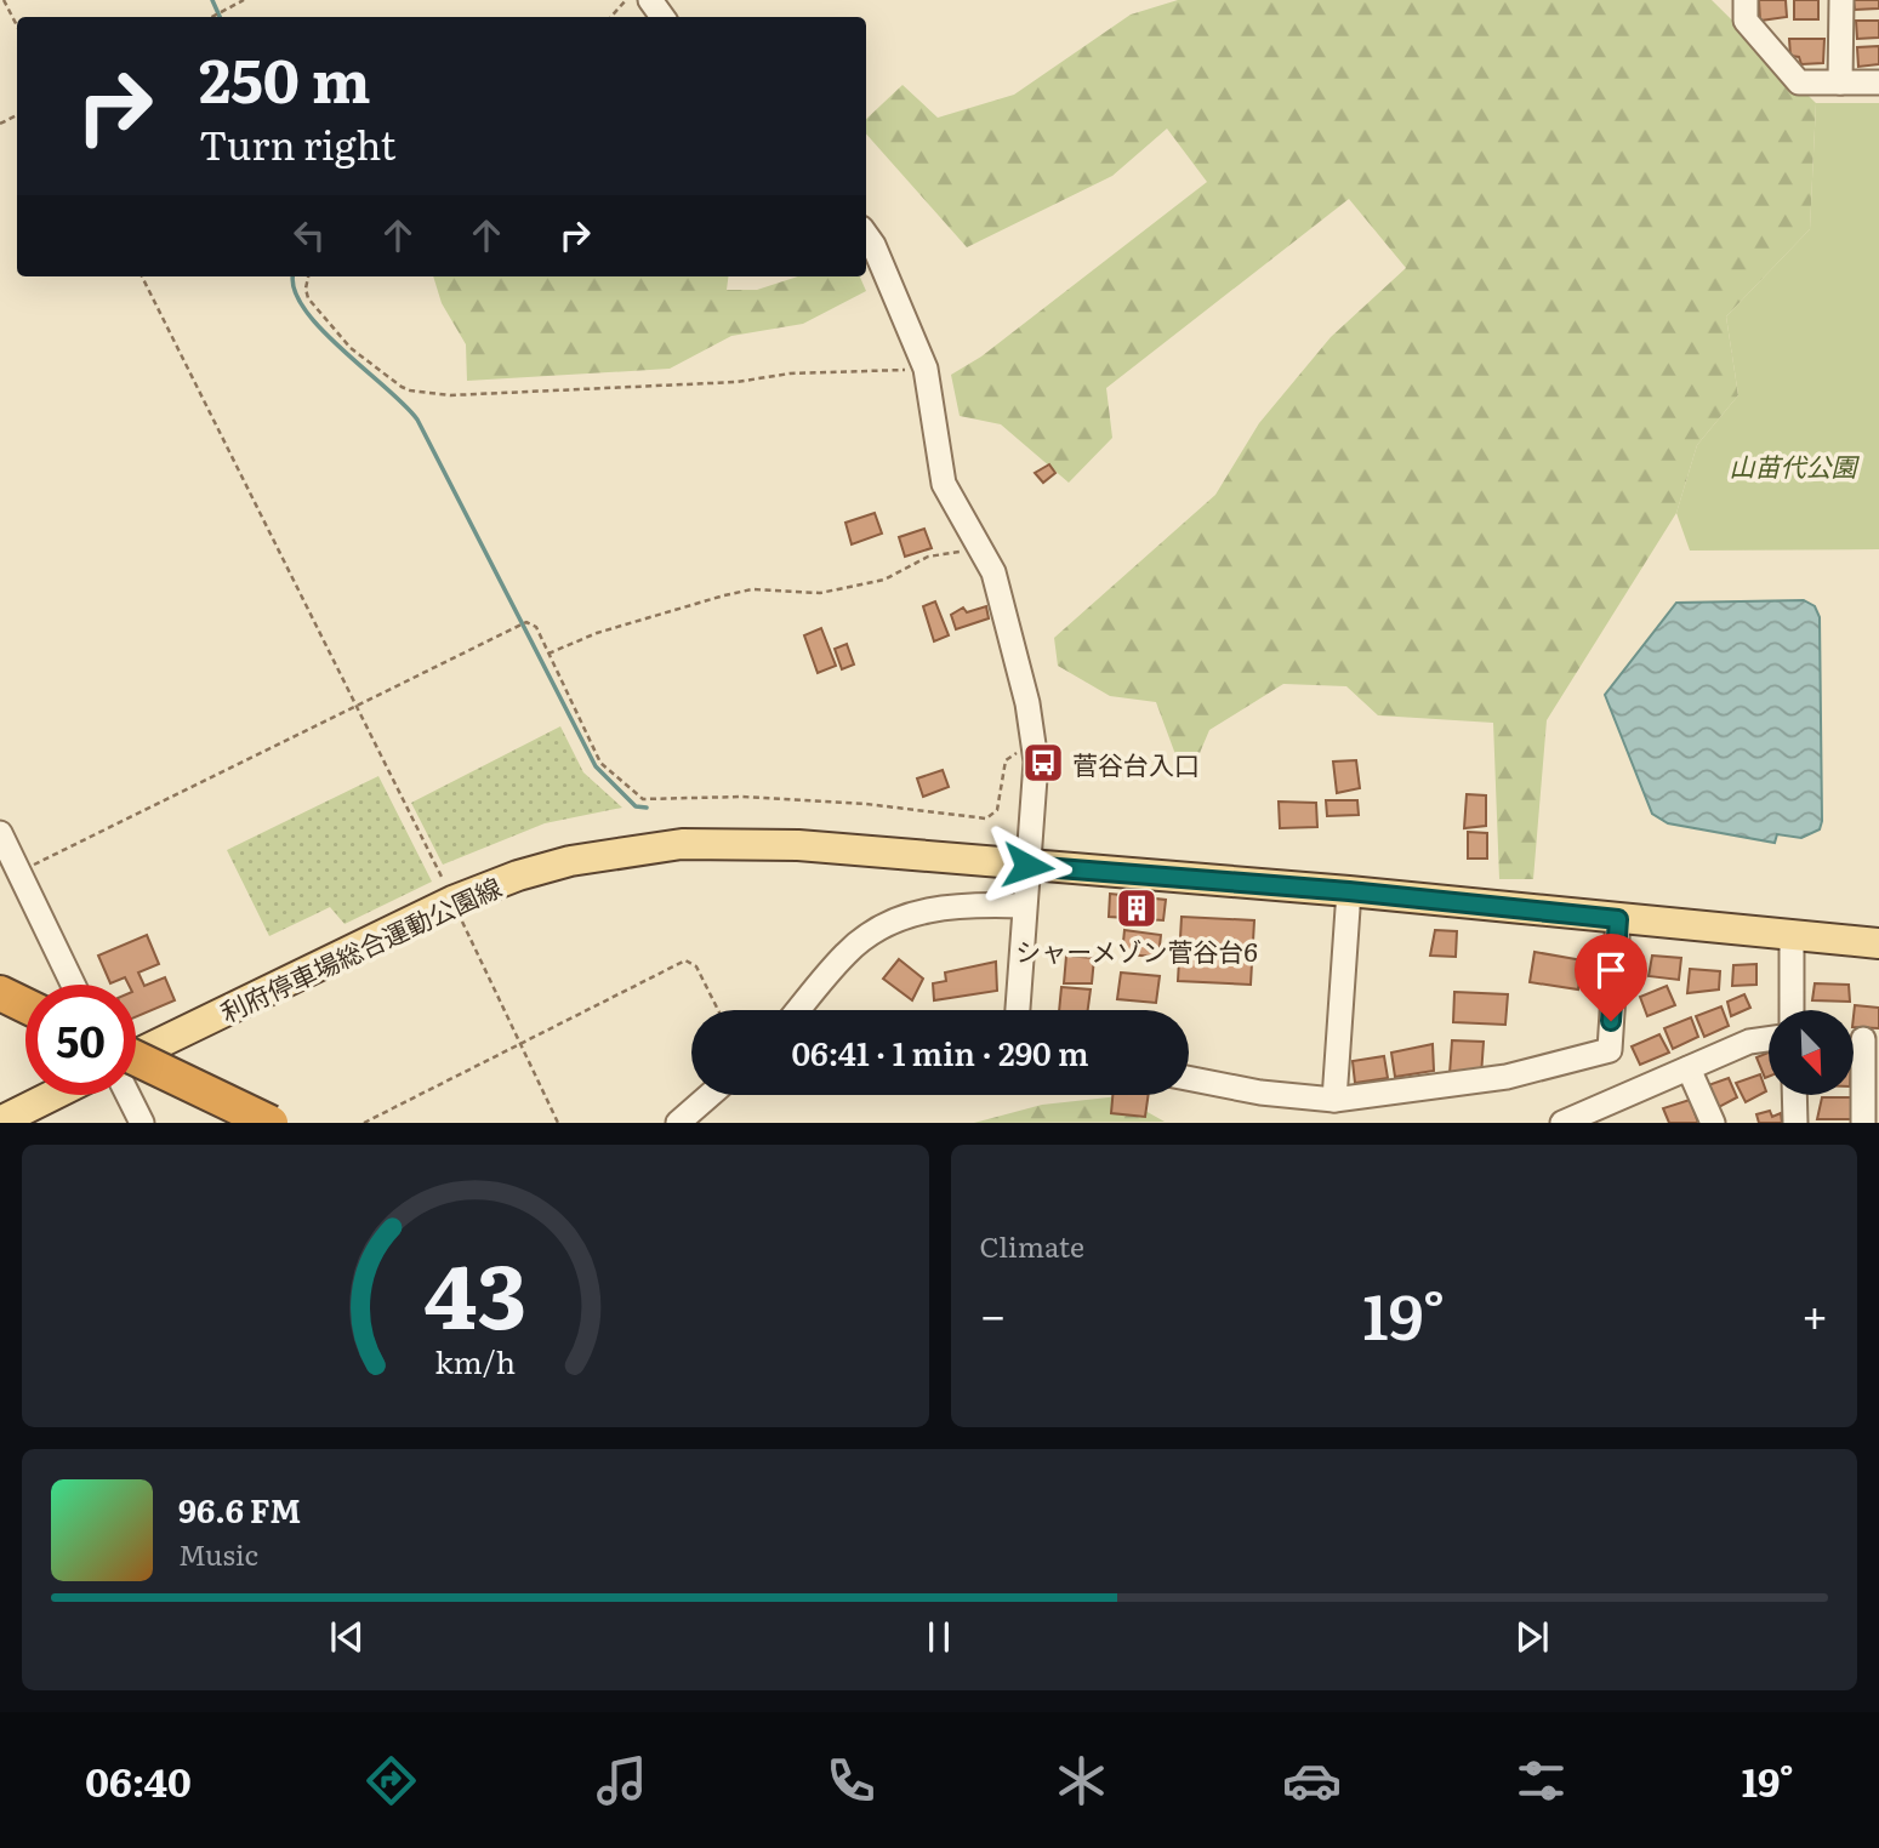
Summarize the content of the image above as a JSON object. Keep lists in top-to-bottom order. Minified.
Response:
{"streets":{"main road":["利府停車場総合運動公園線"]},"parks":["山苗代公園"],"places":{"bus stop":["菅谷台入口"],"building":["シャーメゾン菅谷台6"]},"north":"bottom right","page":{"turn":["250 m","Turn right"],"limit":"50","trip":"06:41 · 1 min · 290 m","tile":"Climate","heat":["−","19°","+"],"song":["96.6 FM","Music"],"tabs":["06:40","19°"],"gauge":["43","km/h"]}}
